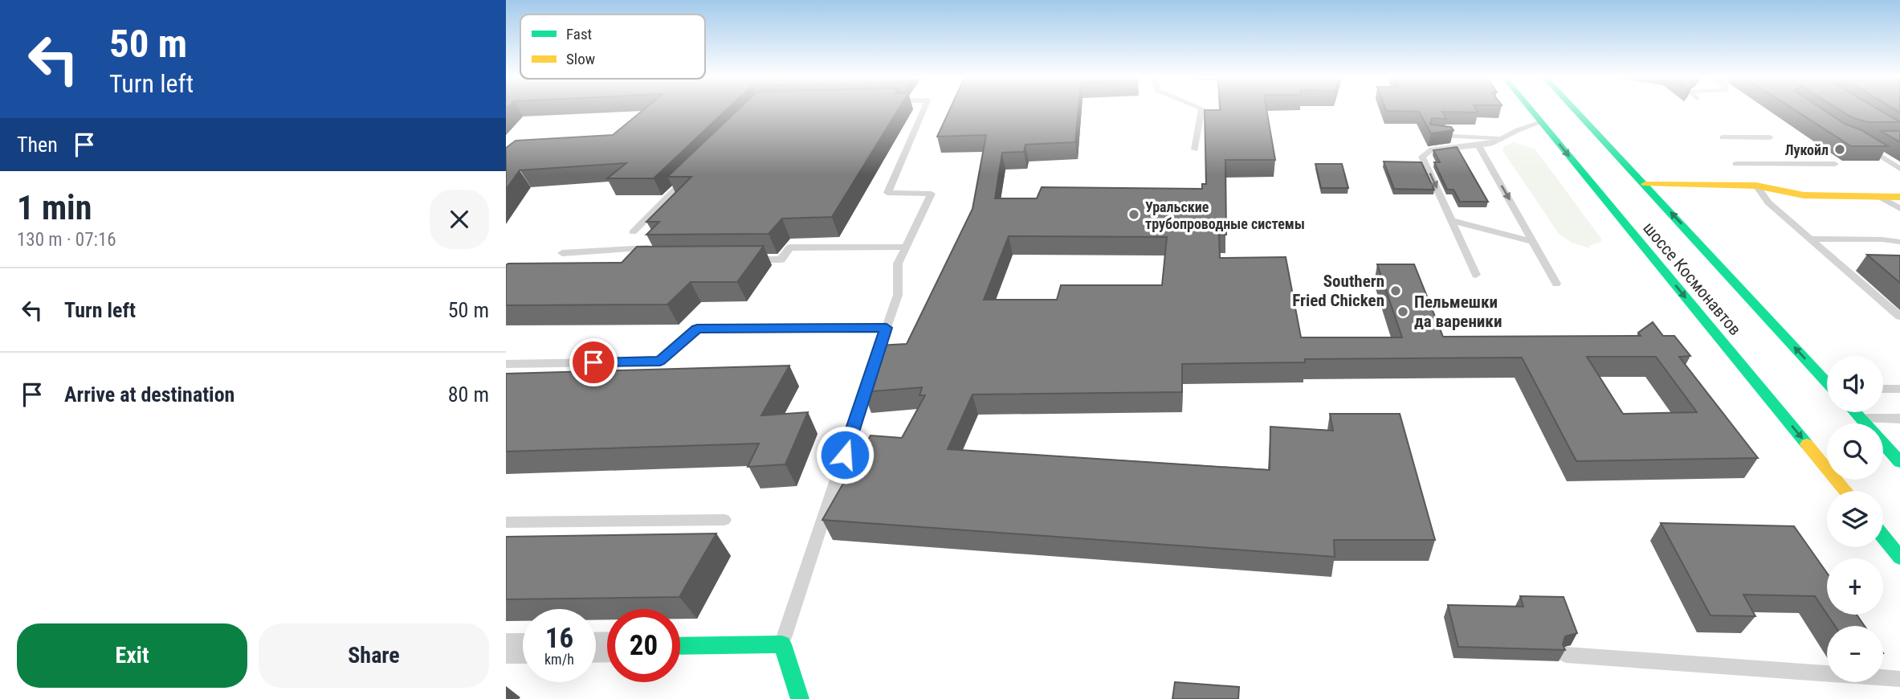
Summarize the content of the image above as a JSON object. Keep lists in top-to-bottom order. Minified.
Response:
{"streets":{"main road":["шоссе Космонавтов"]},"places":["Лукойл","Уральские трубопроводные системы","Southern Fried Chicken","Пельмешки да вареники"],"legend":["Fast","Slow"],"page":{"turn":["50 m","Turn left"],"then":"Then","heading":["1 min","130 m · 07:16"],"list":[{"name":"Turn left","value":"50 m"},{"name":"Arrive at destination","value":"80 m"}],"map_buttons":["+","−"],"speed":"16 km/h","limit":"20","buttons":["Exit","Share"]}}
